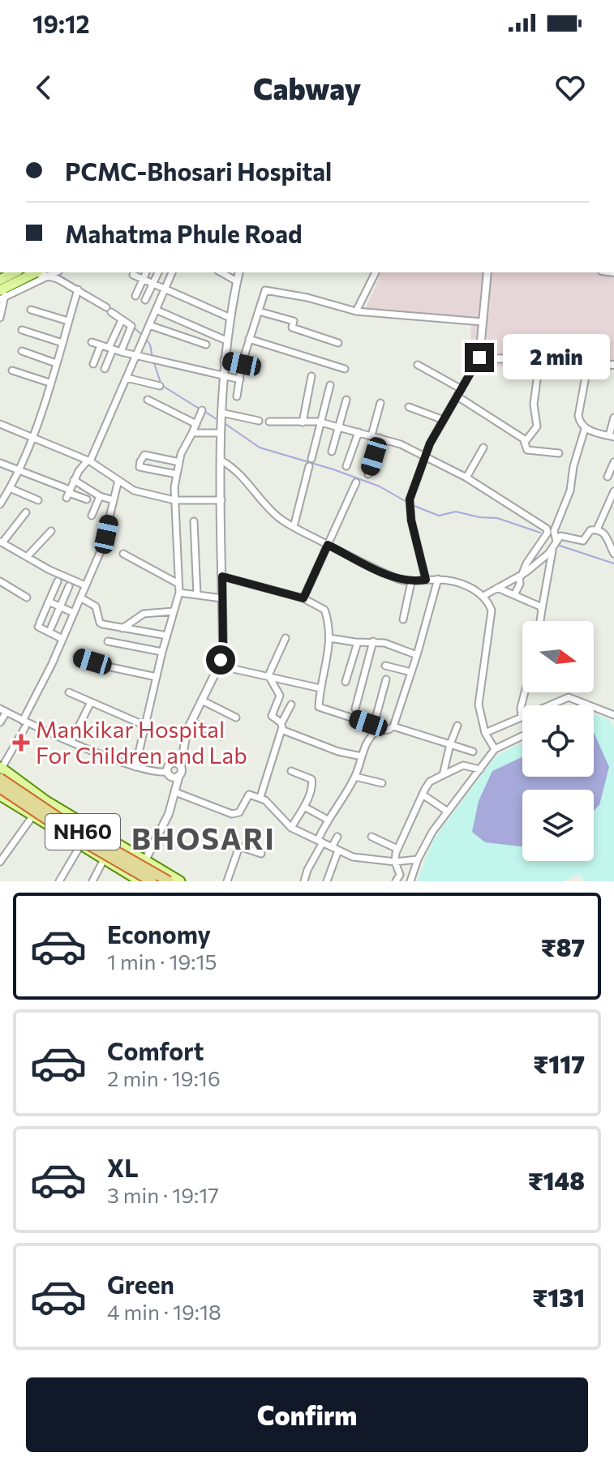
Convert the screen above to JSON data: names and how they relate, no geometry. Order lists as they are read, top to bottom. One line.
{"streets":{"highway":["NH60"]},"districts":["BHOSARI"],"places":{"health":["Mankikar Hospital For Children and Lab"]},"north":"right","page":{"status":"19:12","header":"Cabway","banner":["PCMC-Bhosari Hospital","Mahatma Phule Road"],"bubble":"2 min","list":[{"name":"Economy","note":"1 min · 19:15","value":"₹87"},{"name":"Comfort","note":"2 min · 19:16","value":"₹117"},{"name":"XL","note":"3 min · 19:17","value":"₹148"},{"name":"Green","note":"4 min · 19:18","value":"₹131"}],"buttons":"Confirm"}}
